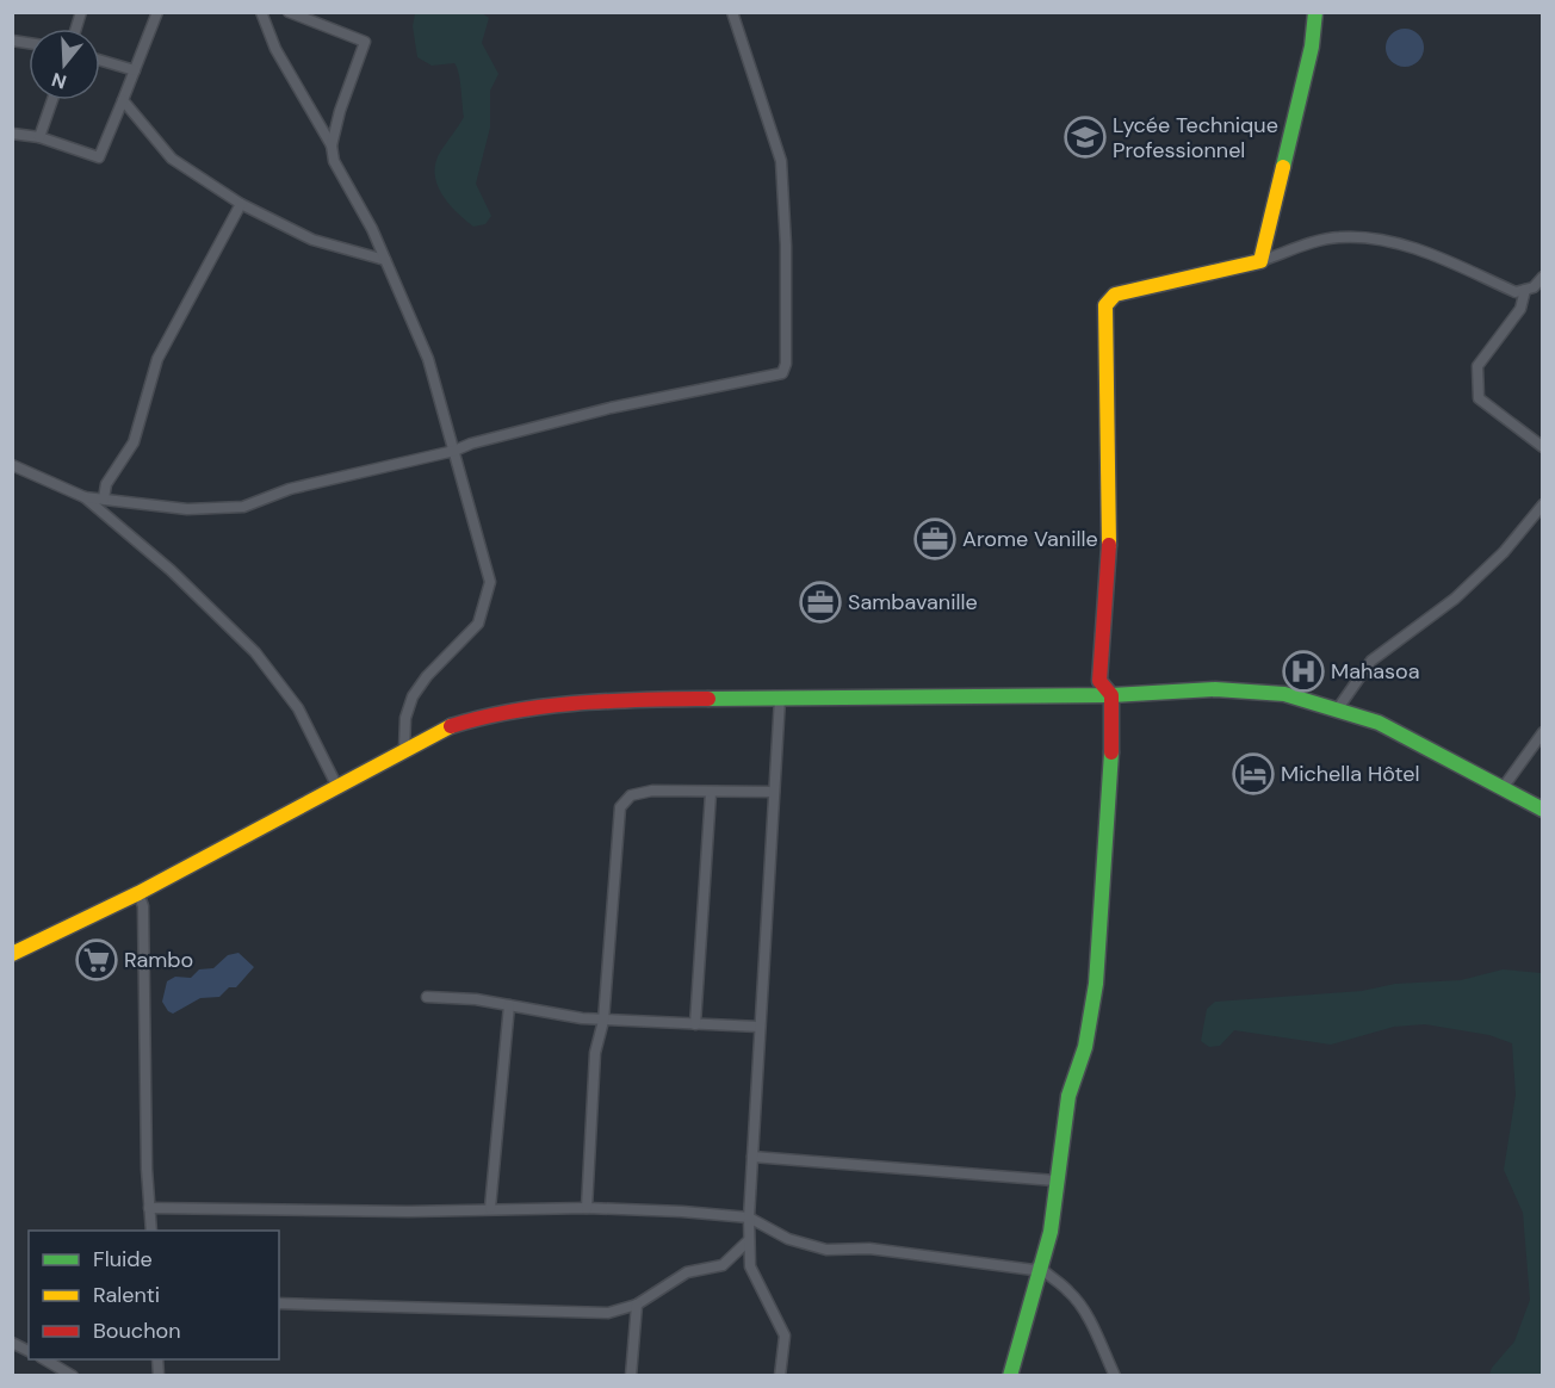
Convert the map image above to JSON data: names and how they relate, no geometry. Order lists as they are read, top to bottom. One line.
{"places":{"school or university":["Lycée Technique Professionnel"],"office":["Arome Vanille","Sambavanille"],"hospital":["Mahasoa"],"hotel":["Michella Hôtel"],"supermarket":["Rambo"]},"legend":["Fluide","Ralenti","Bouchon"],"north":"bottom"}
